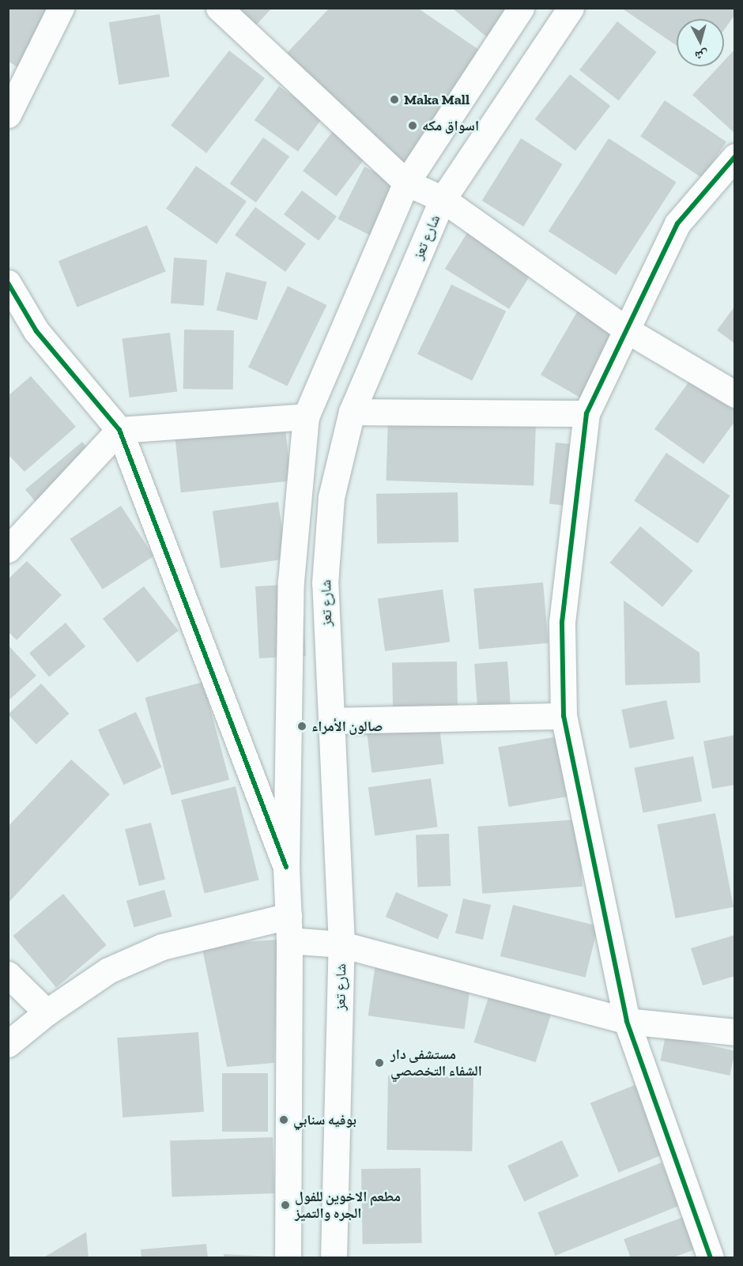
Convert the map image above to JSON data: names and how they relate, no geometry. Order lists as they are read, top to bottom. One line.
{"streets":{"street":["شارع تعز"]},"places":["Maka Mall","اسواق مكه","صالون الأمراء","مستشفى دار الشفاء التخصصي","بوفيه سنابي","مطعم الاخوين للفول الجره والتميز"],"north":"bottom"}
